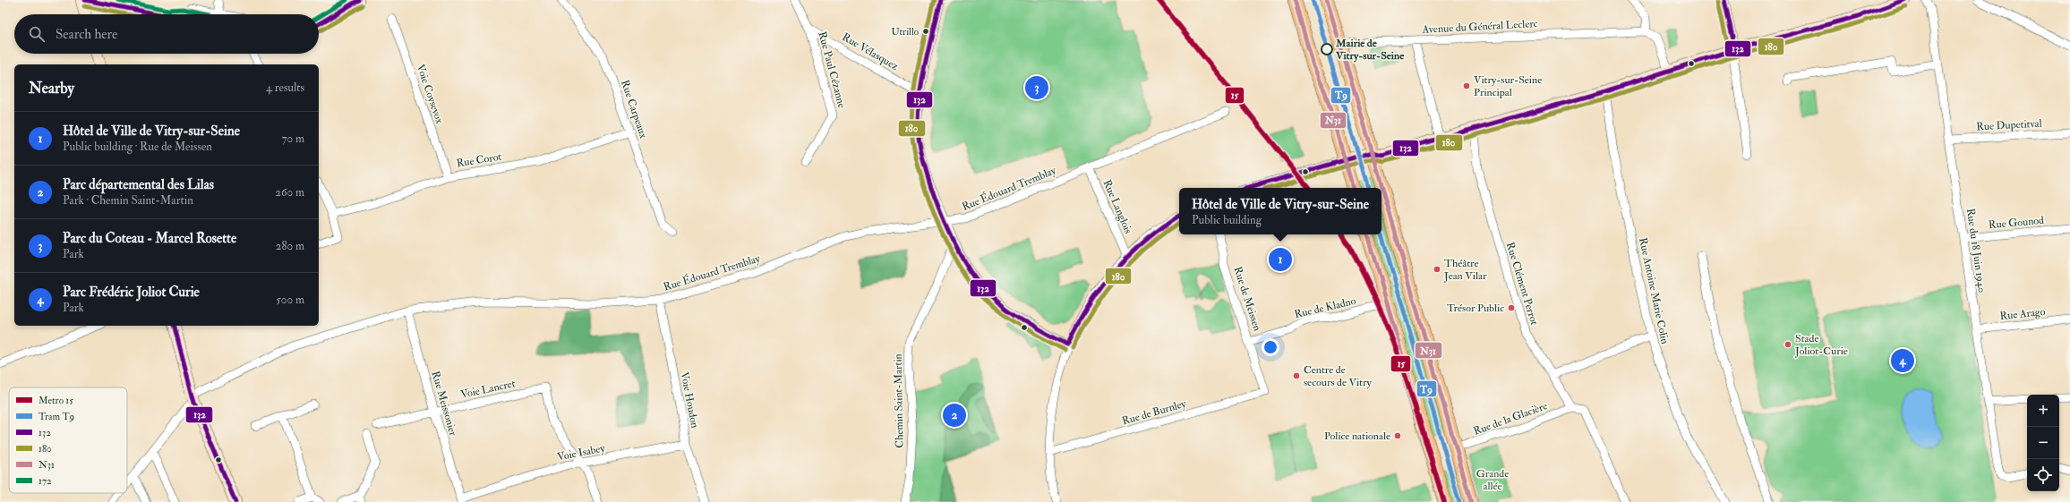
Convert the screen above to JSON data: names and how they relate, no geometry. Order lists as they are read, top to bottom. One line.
{"streets":{"street":["Avenue du Général Leclerc","Rue Vélasquez","Rue Paul Cézanne","Voie Coysevox","Rue Carpeaux","Rue Dupetitval","Rue Corot","Rue Édouard Tremblay","Rue Langlois","Rue Gounod","Rue du 18 Juin 1940","Rue Clément Perrot","Rue Antoine Marie Colin","Rue de Meissen","Rue de Kladno","Rue Arago","Voie Lancret","Voie Houdon","Chemin Saint-Martin","Rue Meissonier","Rue de Burnley","Rue de la Glacière","Voie Isabey"]},"crossings":[["Rue Vélasquez","Rue Paul Cézanne"],["Voie Coysevox","Rue Corot"],["Rue Carpeaux","Rue Corot"],["Rue Dupetitval","Rue du 18 Juin 1940"],["Rue Édouard Tremblay","Rue Langlois"],["Rue Édouard Tremblay","Voie Houdon"],["Rue Édouard Tremblay","Rue Meissonier"],["Rue Gounod","Rue du 18 Juin 1940"],["Rue du 18 Juin 1940","Rue Arago"],["Rue Clément Perrot","Rue de la Glacière"],["Rue de Meissen","Rue de Kladno"],["Rue de Meissen","Rue de Burnley"],["Voie Lancret","Rue Meissonier"],["Voie Lancret","Voie Isabey"],["Voie Houdon","Voie Isabey"],["Rue Meissonier","Voie Isabey"]],"parks":["Grande allée"],"places":["Utrillo","Mairie de Vitry-sur-Seine","Vitry-sur-Seine Principal","Théâtre Jean Vilar","Trésor Public","Stade Joliot-Curie","Centre de secours de Vitry","Police nationale"],"lines":["metro line 15","tram line T9","transit line 132","transit line 180","transit line N31","transit line 172"],"legend":["Metro 15","Tram T9","132","180","N31","172"],"page":{"search":"Search here","heading":["Nearby","4 results"],"pins":["3","1","4","2"],"list":[{"mark":"1","name":"Hôtel de Ville de Vitry-sur-Seine","note":"Public building · Rue de Meissen","value":"70 m"},{"mark":"2","name":"Parc départemental des Lilas","note":"Park · Chemin Saint-Martin","value":"260 m"},{"mark":"3","name":"Parc du Coteau - Marcel Rosette","note":"Park","value":"280 m"},{"mark":"4","name":"Parc Frédéric Joliot Curie","note":"Park","value":"500 m"}],"popup":["Hôtel de Ville de Vitry-sur-Seine","Public building"],"map_buttons":["+","−"]}}
